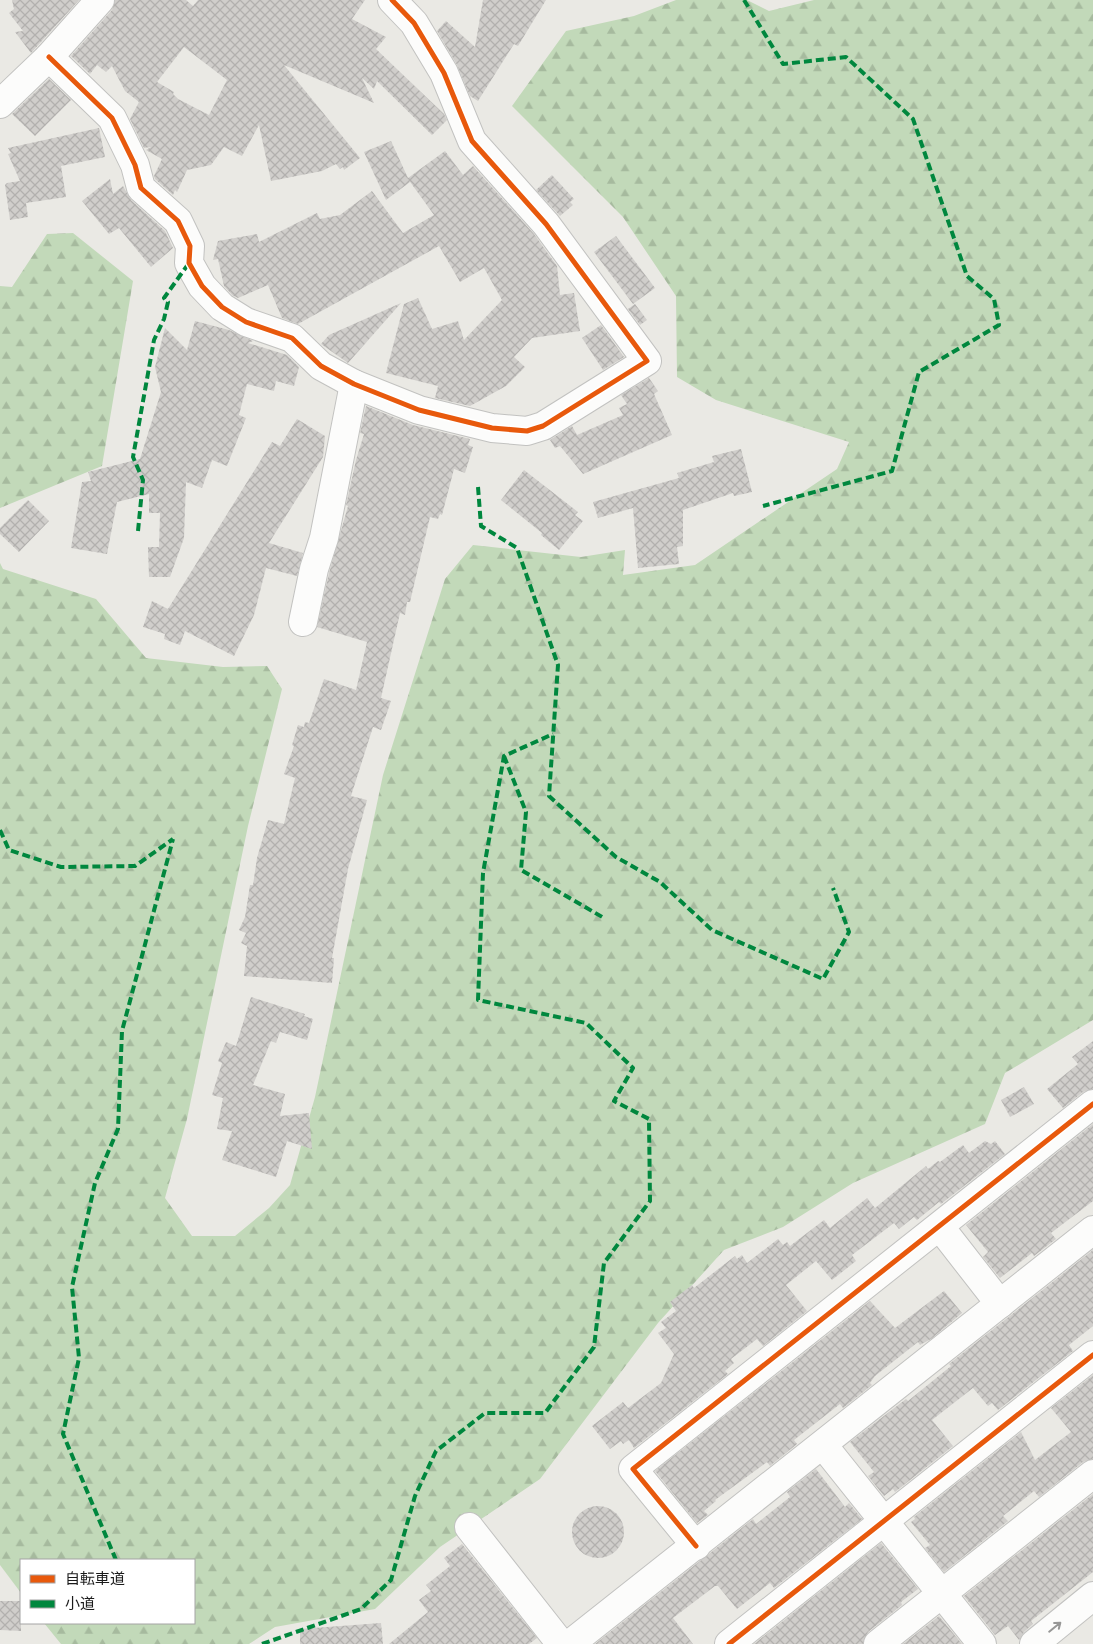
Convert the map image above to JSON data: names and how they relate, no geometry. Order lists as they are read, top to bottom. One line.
{"legend":["自転車道","小道"]}
